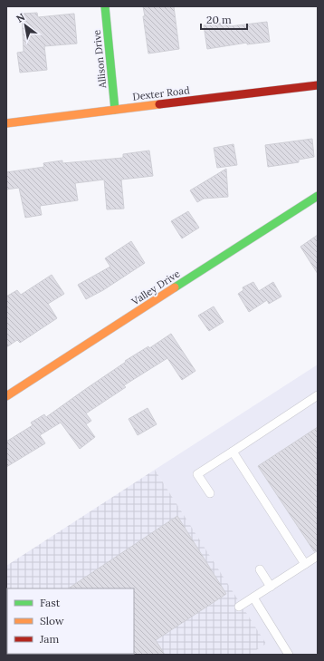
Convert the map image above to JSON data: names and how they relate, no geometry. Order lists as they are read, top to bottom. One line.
{"streets":{"street":["Allison Drive","Dexter Road","Valley Drive"]},"crossings":[["Allison Drive","Dexter Road"]],"legend":["Fast","Slow","Jam"],"scale_bar":"20 m","north":"top left"}
